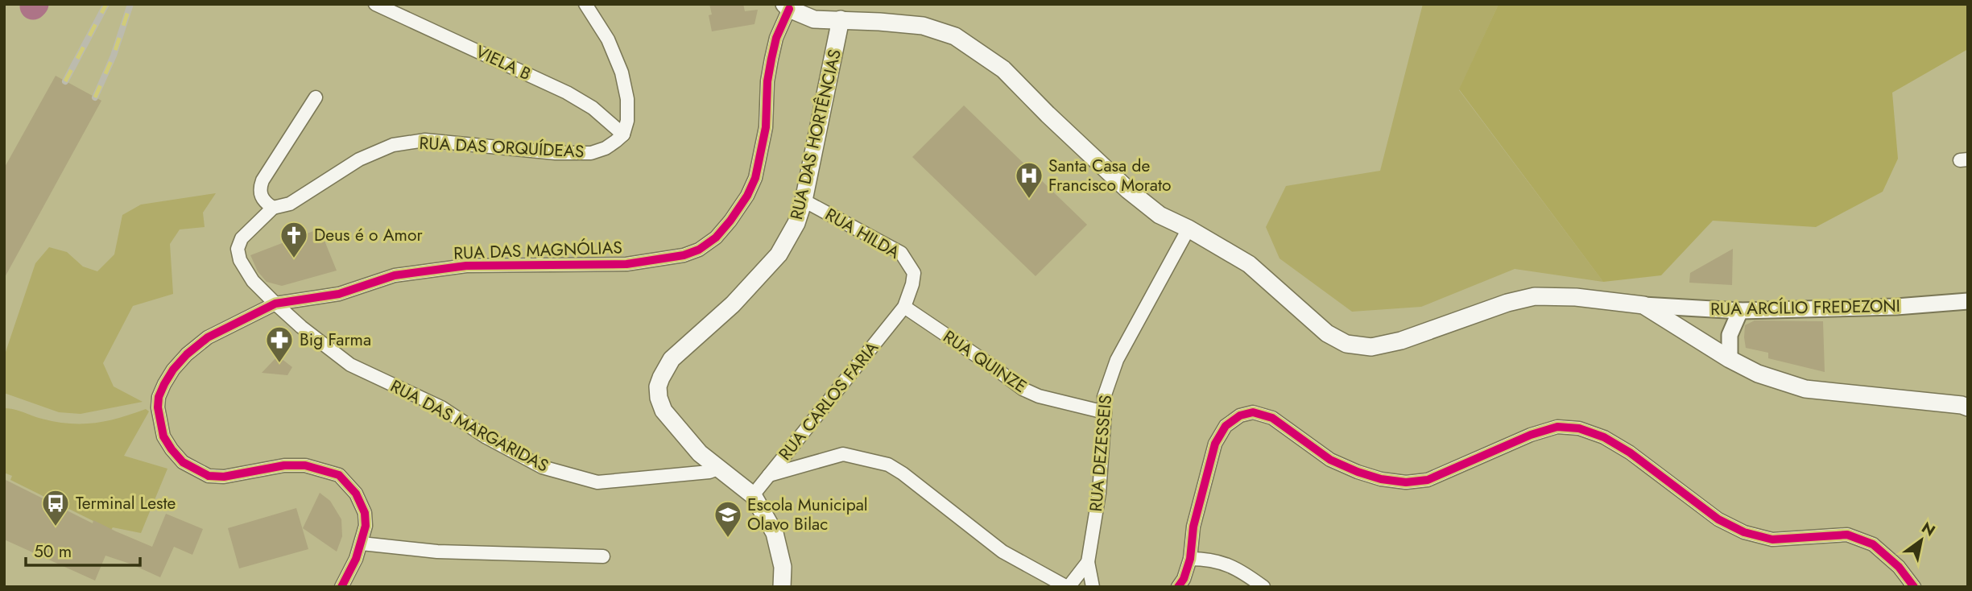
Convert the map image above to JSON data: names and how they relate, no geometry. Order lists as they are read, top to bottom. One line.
{"streets":{"main road":["RUA DAS HORTÊNCIAS"],"street":["VIELA B","RUA DAS ORQUÍDEAS","RUA HILDA","RUA DAS MAGNÓLIAS","RUA ARCÍLIO FREDEZONI","RUA QUINZE","RUA CARLOS FARIA","RUA DAS MARGARIDAS","RUA DEZESSEIS"]},"crossings":[["VIELA B","RUA DAS ORQUÍDEAS"],["RUA DAS HORTÊNCIAS","RUA HILDA"],["RUA DAS HORTÊNCIAS","RUA CARLOS FARIA"],["RUA DAS HORTÊNCIAS","RUA DAS MARGARIDAS"],["RUA DAS ORQUÍDEAS","RUA DAS MAGNÓLIAS"],["RUA DAS ORQUÍDEAS","RUA DAS MARGARIDAS"],["RUA HILDA","RUA QUINZE"],["RUA HILDA","RUA CARLOS FARIA"],["RUA DAS MAGNÓLIAS","RUA DAS MARGARIDAS"],["RUA QUINZE","RUA CARLOS FARIA"],["RUA QUINZE","RUA DEZESSEIS"]],"places":{"hospital":["Santa Casa de Francisco Morato"],"church":["Deus é o Amor"],"pharmacy":["Big Farma"],"bus stop":["Terminal Leste"],"school or university":["Escola Municipal Olavo Bilac"]},"scale_bar":"50 m","north":"top right"}
